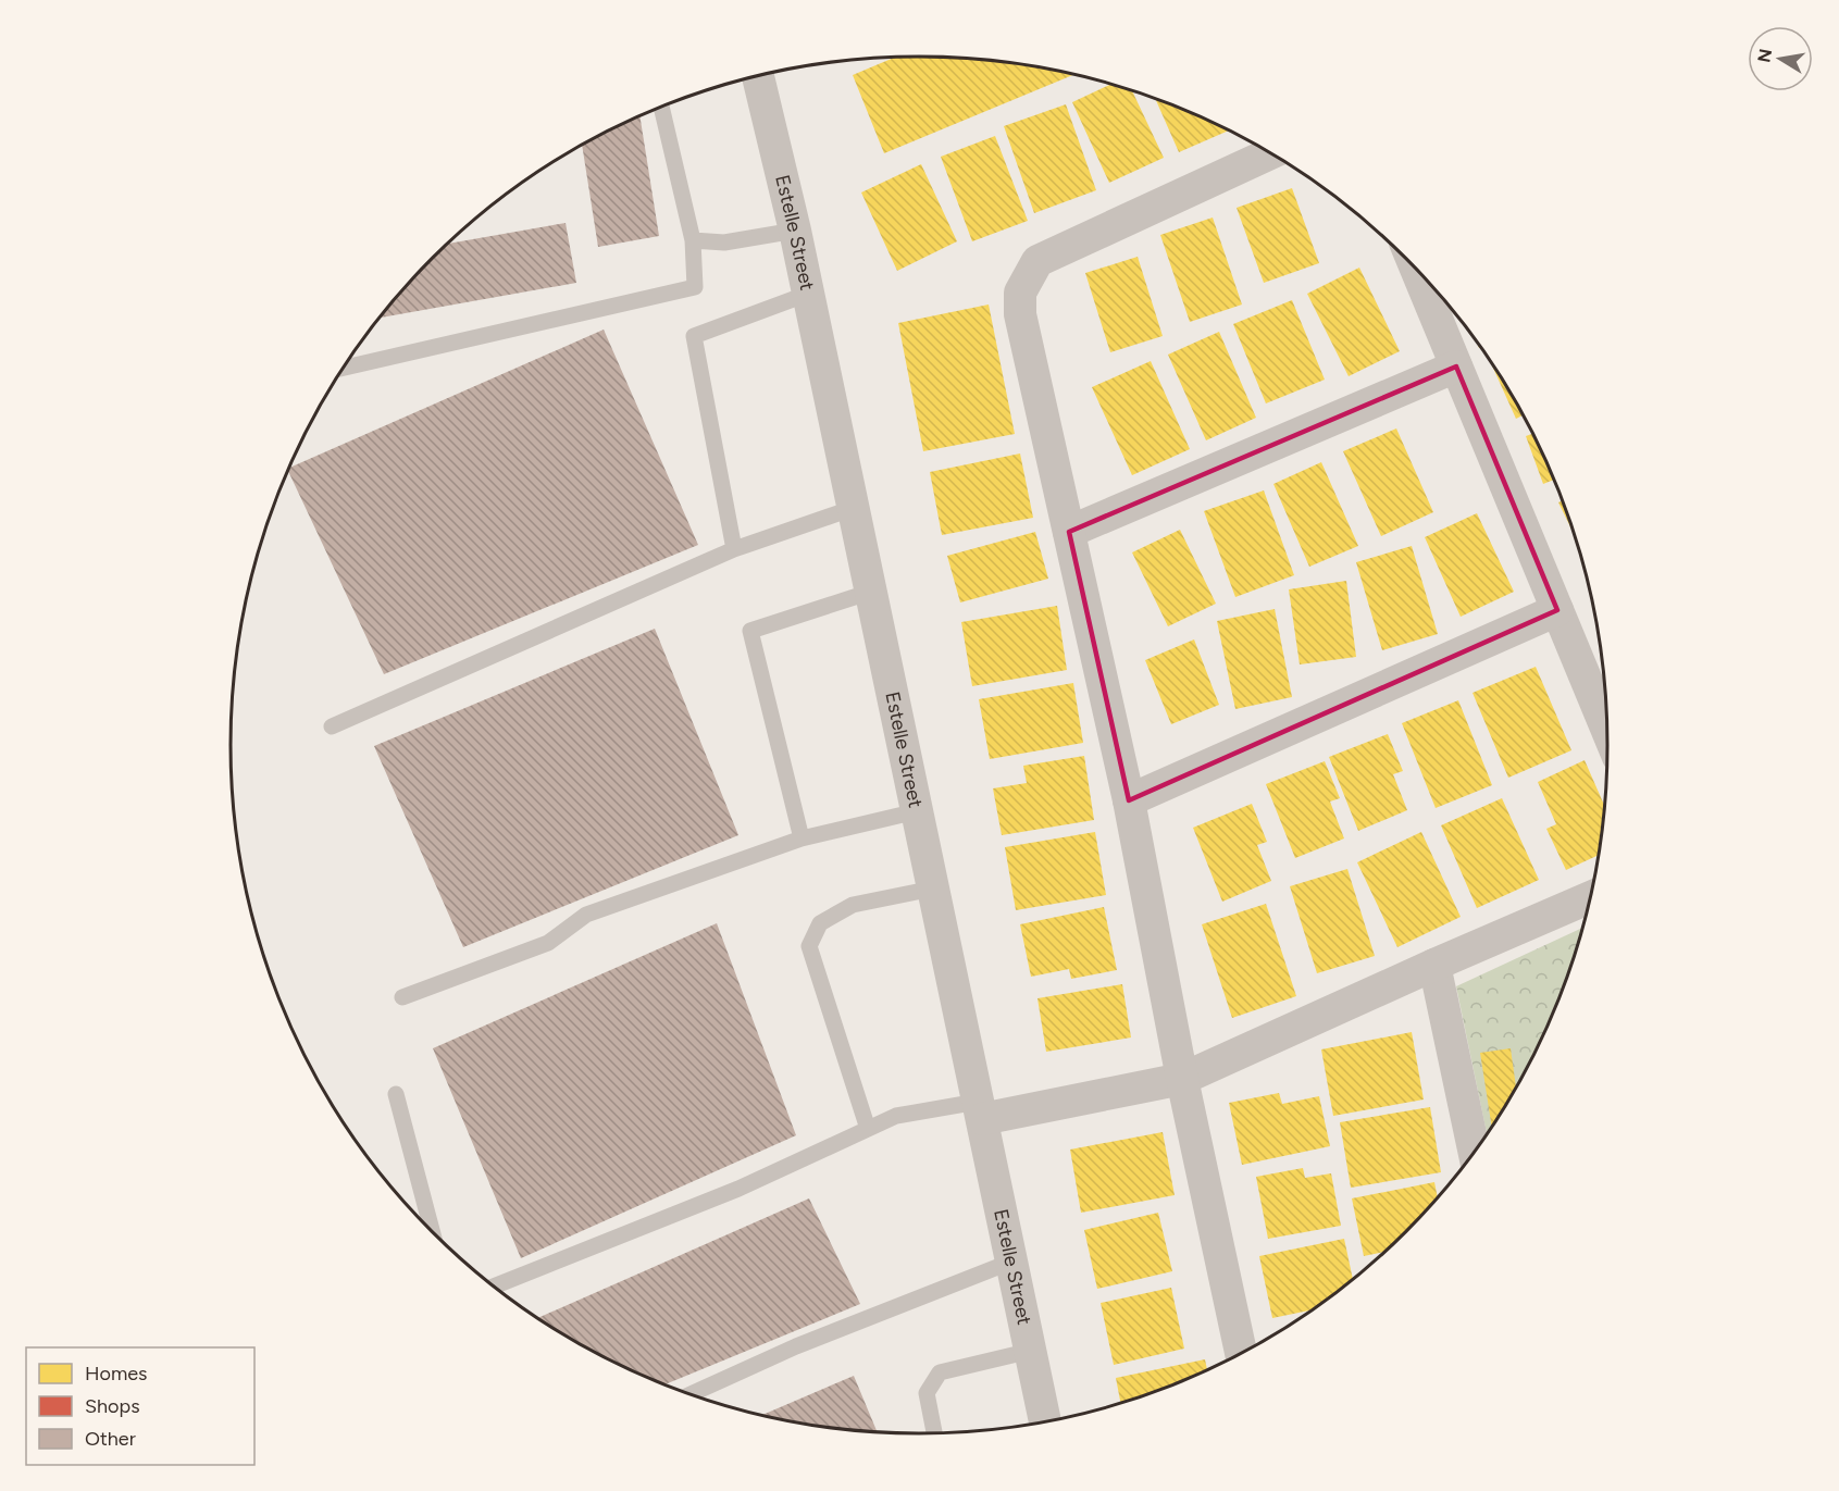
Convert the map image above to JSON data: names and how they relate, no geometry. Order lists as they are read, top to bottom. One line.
{"streets":{"street":["Estelle Street"]},"legend":["Homes","Shops","Other"],"north":"left"}
